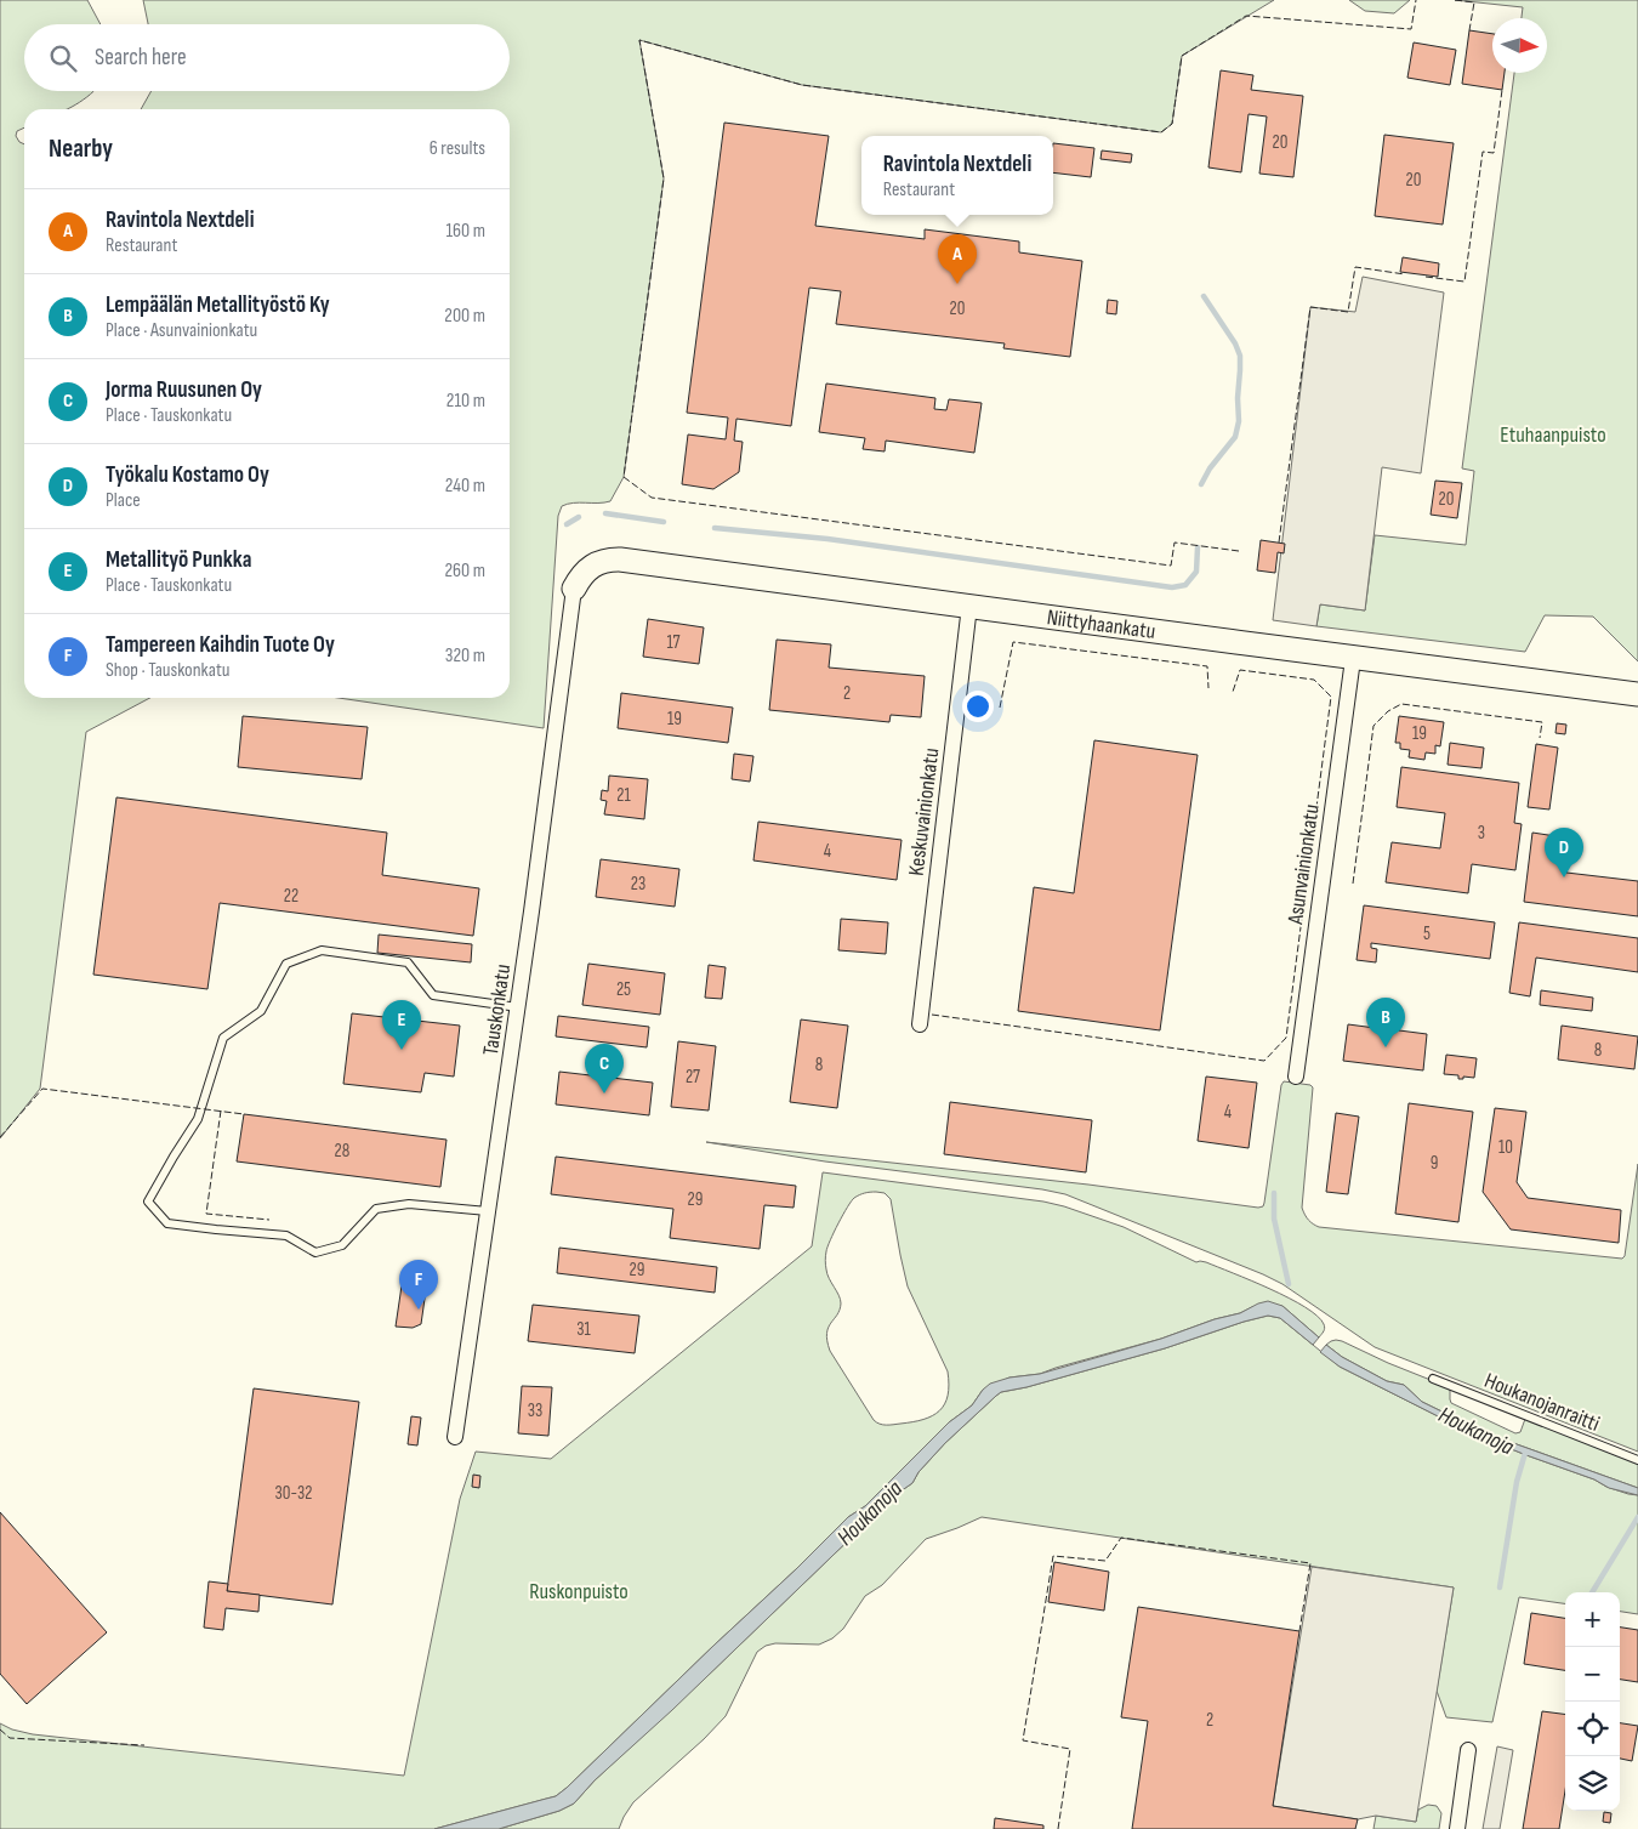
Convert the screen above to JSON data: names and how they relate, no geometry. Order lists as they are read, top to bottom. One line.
{"streets":{"street":["Niittyhaankatu","Keskuvainionkatu","Asunvainionkatu","Tauskonkatu"],"lane":["Houkanojanraitti"]},"crossings":[["Niittyhaankatu","Keskuvainionkatu"],["Niittyhaankatu","Asunvainionkatu"],["Niittyhaankatu","Tauskonkatu"]],"water":["Houkanoja"],"parks":["Etuhaanpuisto","Ruskonpuisto"],"house_numbers":["20","20","20","20","17","2","19","19","21","3","4","23","22","5","25","8","8","27","4","10","28","9","29","29","31","33","30-32","2"],"north":"right","page":{"search":"Search here","heading":["Nearby","6 results"],"popup":["Ravintola Nextdeli","Restaurant"],"list":[{"mark":"A","name":"Ravintola Nextdeli","note":"Restaurant","value":"160 m"},{"mark":"B","name":"Lempäälän Metallityöstö Ky","note":"Place · Asunvainionkatu","value":"200 m"},{"mark":"C","name":"Jorma Ruusunen Oy","note":"Place · Tauskonkatu","value":"210 m"},{"mark":"D","name":"Työkalu Kostamo Oy","note":"Place","value":"240 m"},{"mark":"E","name":"Metallityö Punkka","note":"Place · Tauskonkatu","value":"260 m"},{"mark":"F","name":"Tampereen Kaihdin Tuote Oy","note":"Shop · Tauskonkatu","value":"320 m"}],"pins":["A","D","B","E","C","F"],"map_buttons":["+","−"]}}
